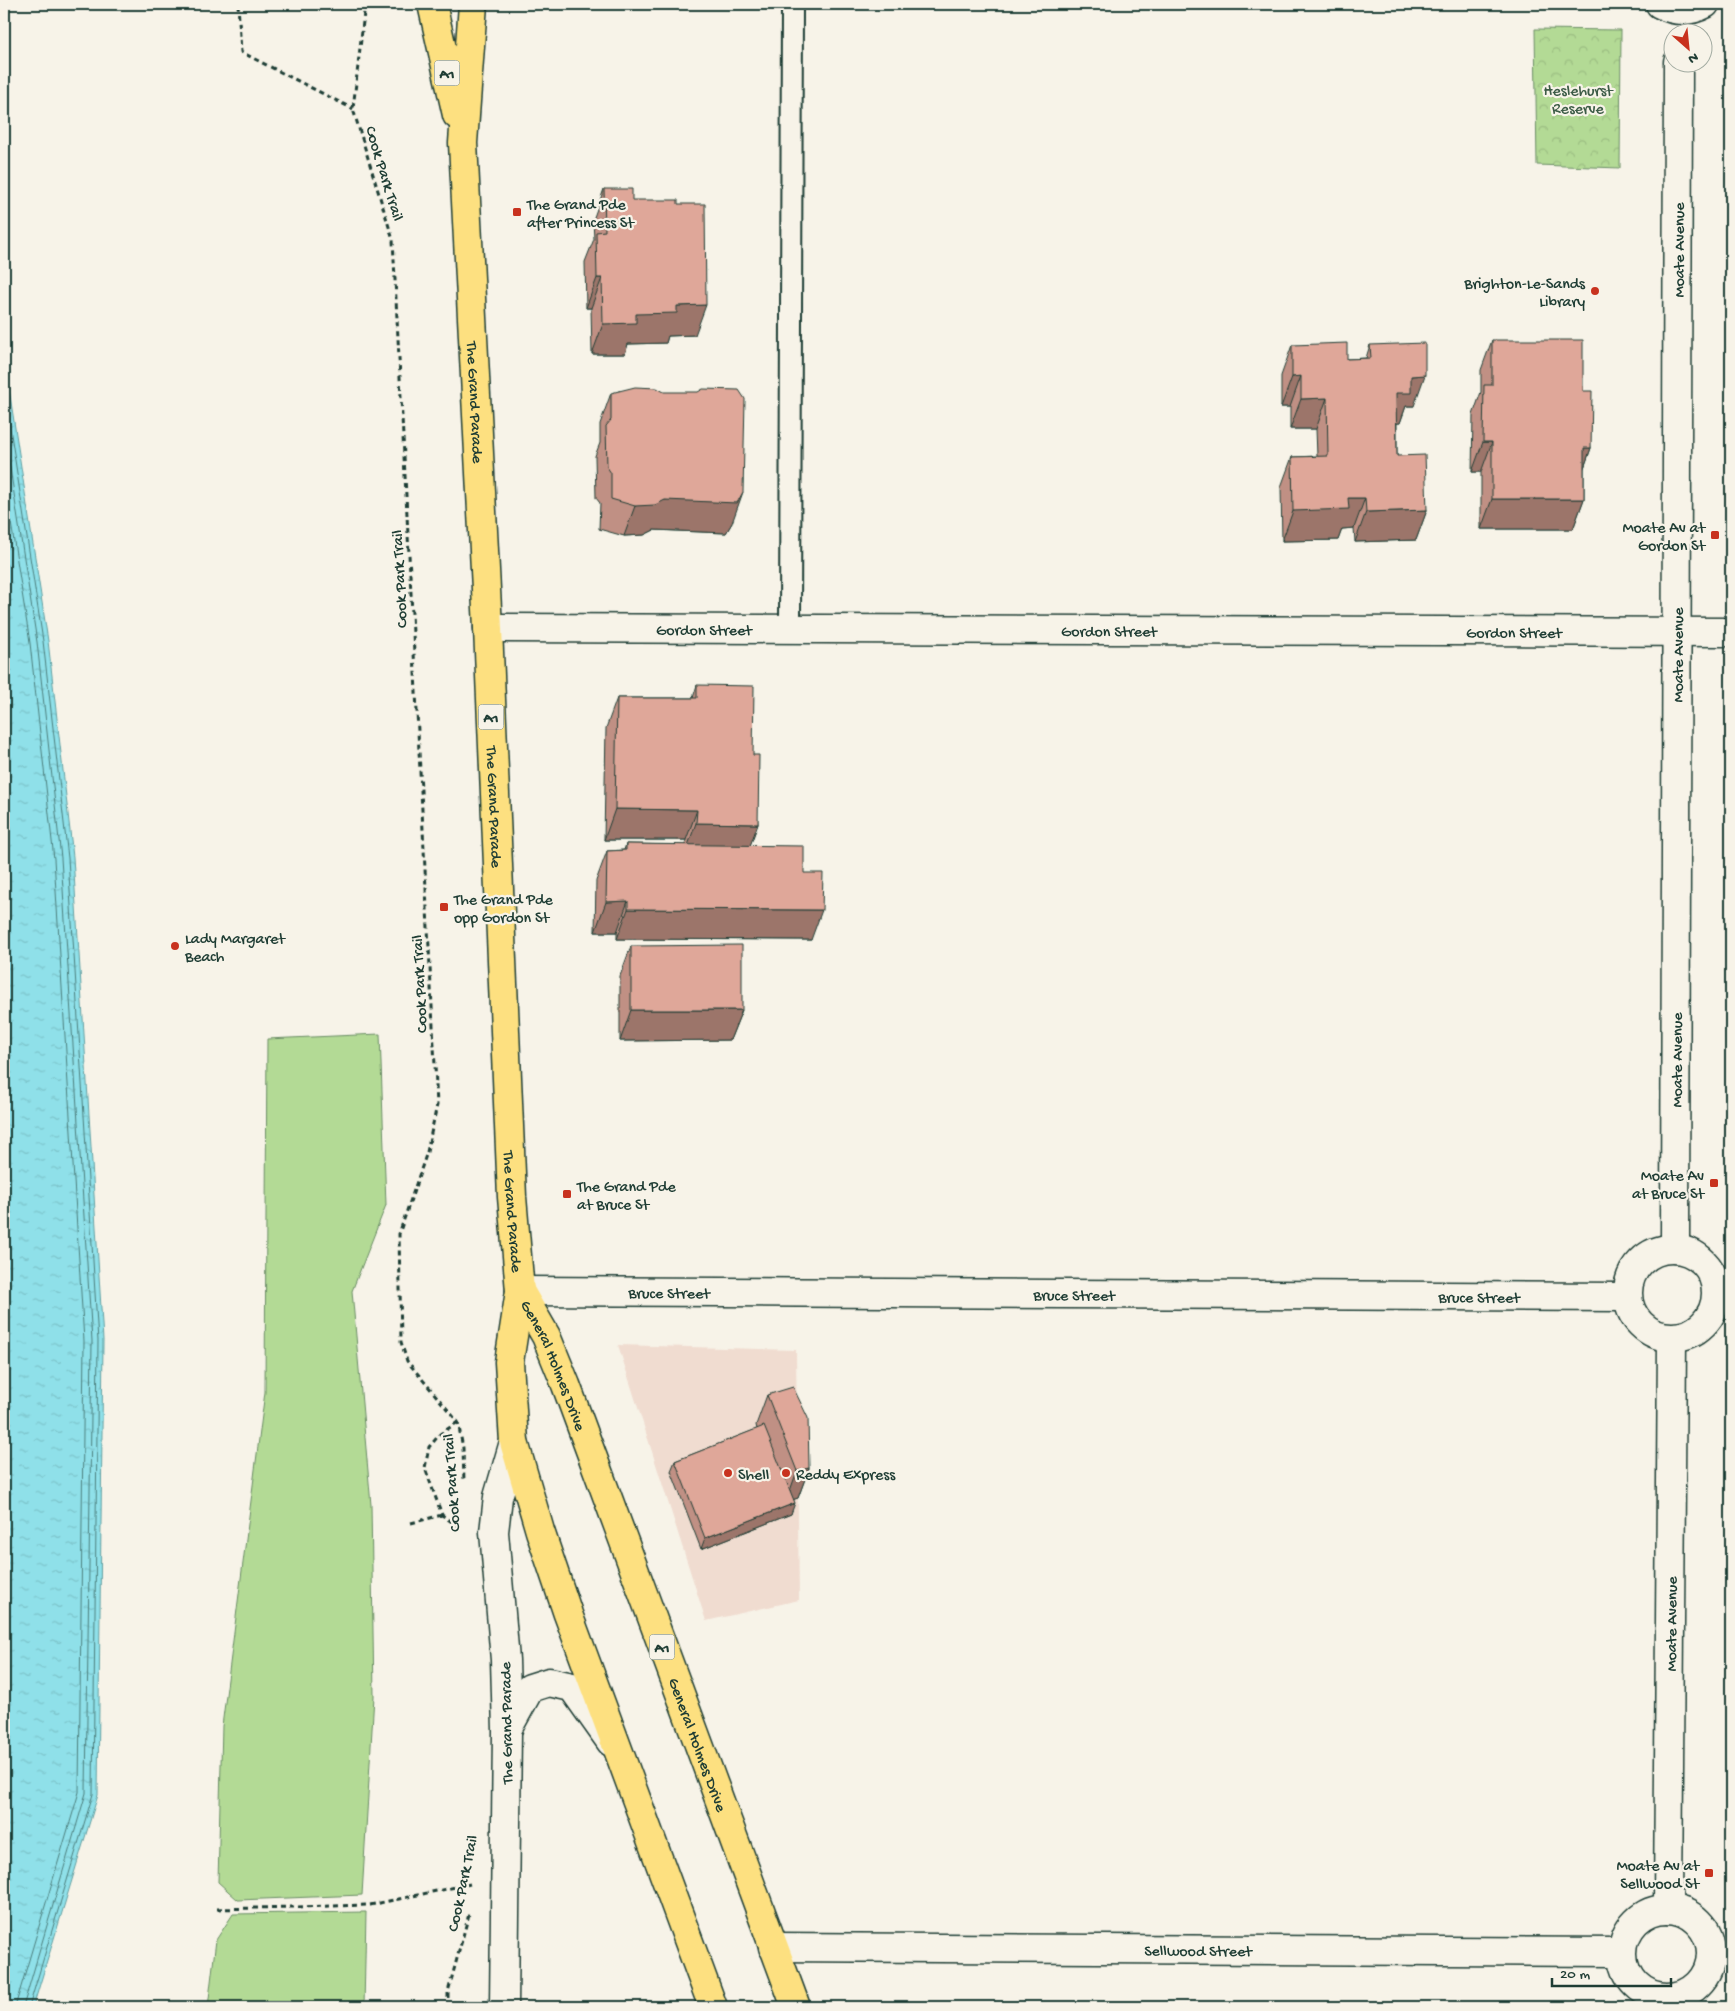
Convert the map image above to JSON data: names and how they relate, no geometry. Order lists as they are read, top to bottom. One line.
{"streets":{"highway":["A1","The Grand Parade","General Holmes Drive"],"street":["Moate Avenue","Gordon Street","Bruce Street","Sellwood Street"],"path":["Cook Park Trail"]},"crossings":[["Moate Avenue","Gordon Street"],["Moate Avenue","Bruce Street"],["Moate Avenue","Sellwood Street"],["The Grand Parade","Gordon Street"],["The Grand Parade","Bruce Street"],["The Grand Parade","General Holmes Drive"],["Bruce Street","General Holmes Drive"],["General Holmes Drive","Sellwood Street"]],"parks":["Heslehurst Reserve"],"places":{"transit":["The Grand Pde after Princess St","Moate Av at Gordon St","The Grand Pde opp Gordon St","Moate Av at Bruce St","The Grand Pde at Bruce St","Moate Av at Sellwood St"],"other":["Brighton-Le-Sands Library","Lady Margaret Beach","Shell","Reddy Express"]},"scale_bar":"20 m","north":"bottom right"}
